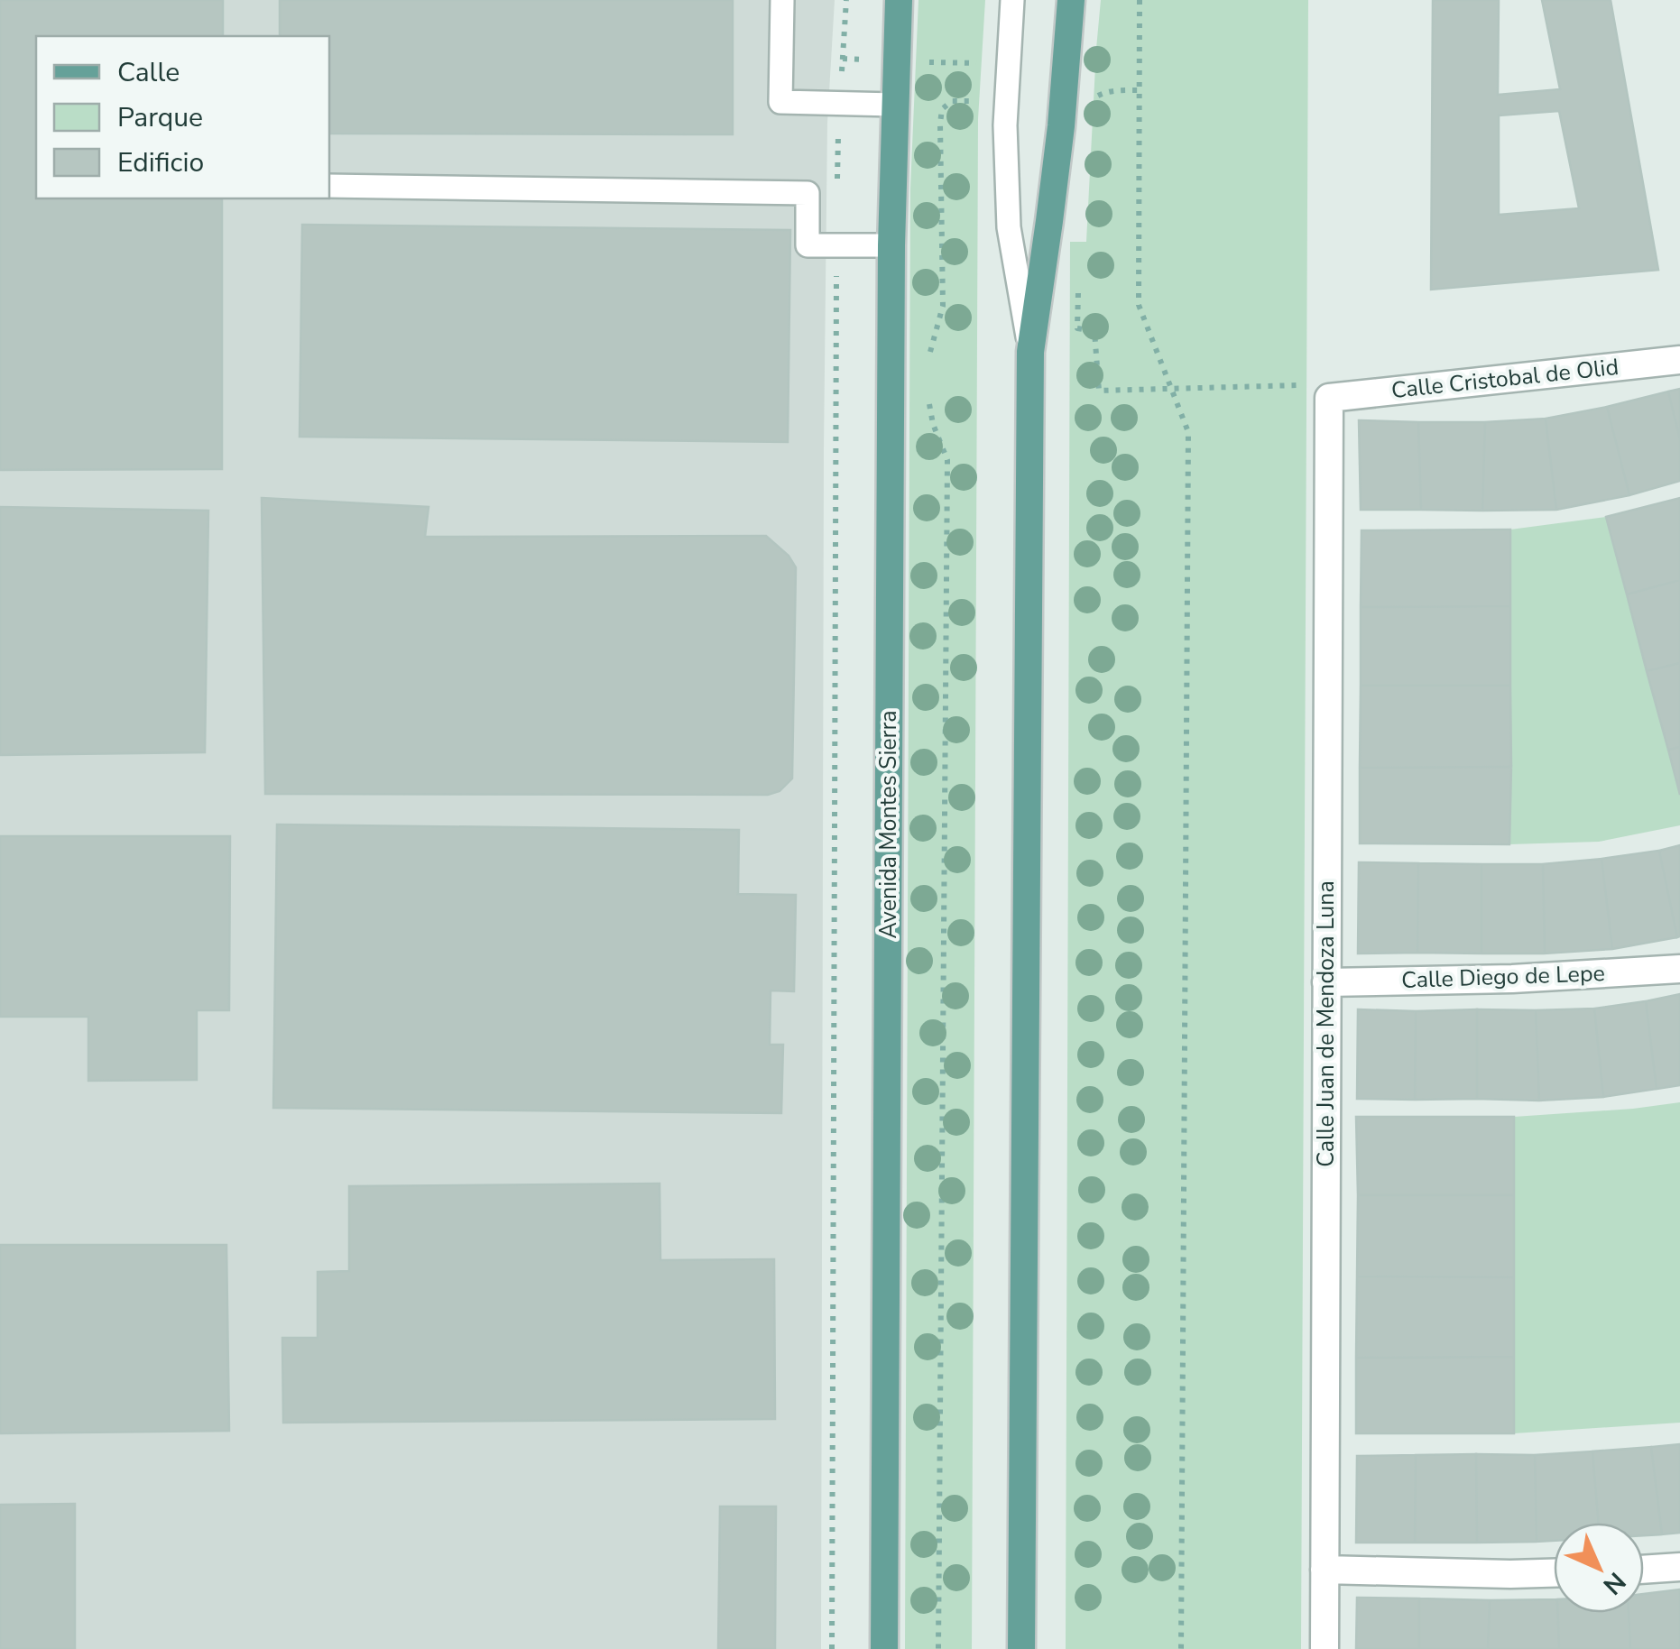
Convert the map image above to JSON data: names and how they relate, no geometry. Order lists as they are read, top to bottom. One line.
{"streets":{"main road":["Avenida Montes Sierra"],"street":["Calle Cristobal de Olid","Calle Diego de Lepe","Calle Juan de Mendoza Luna"]},"crossings":[["Calle Cristobal de Olid","Calle Juan de Mendoza Luna"],["Calle Diego de Lepe","Calle Juan de Mendoza Luna"]],"legend":["Calle","Parque","Edificio"],"north":"bottom right"}
